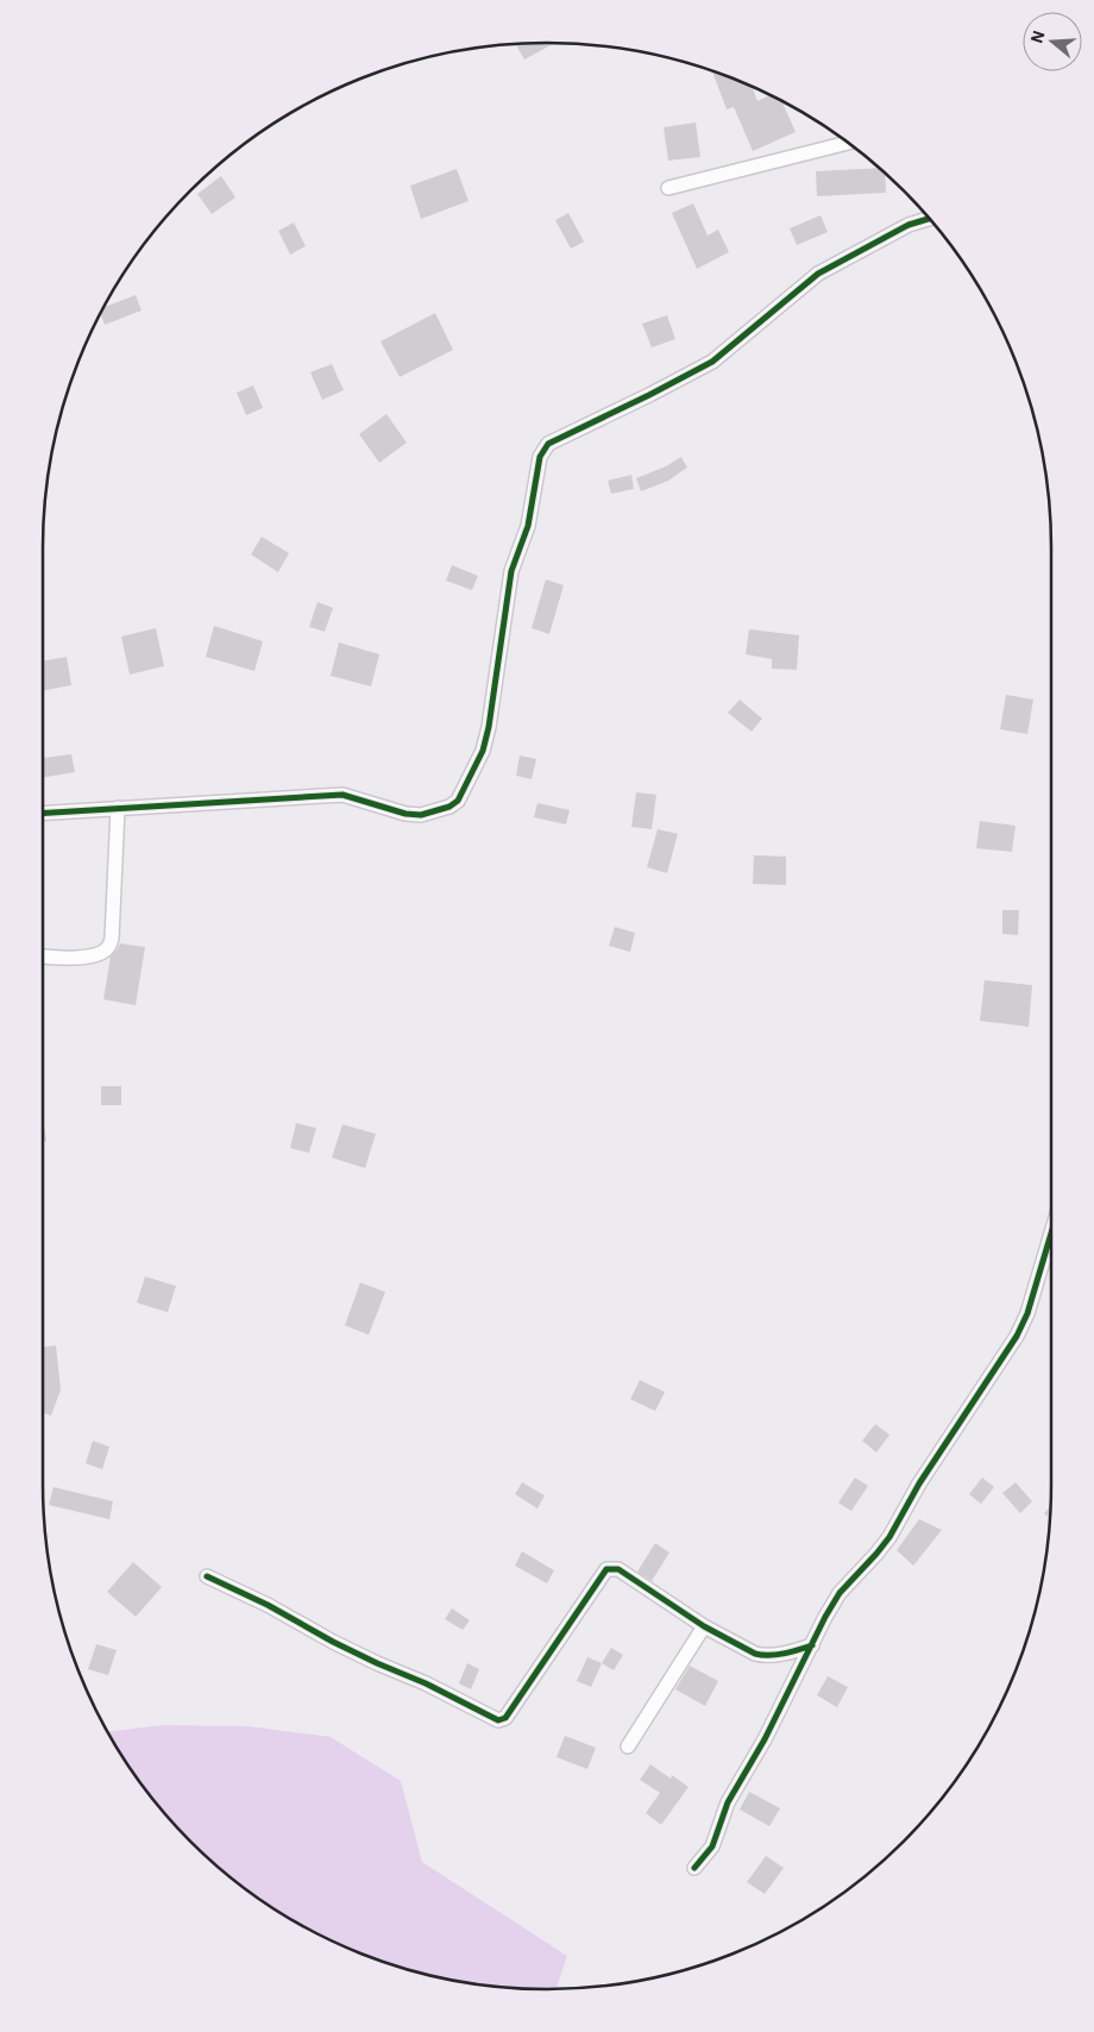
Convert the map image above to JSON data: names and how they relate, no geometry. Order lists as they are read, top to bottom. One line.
{"north":"left"}
